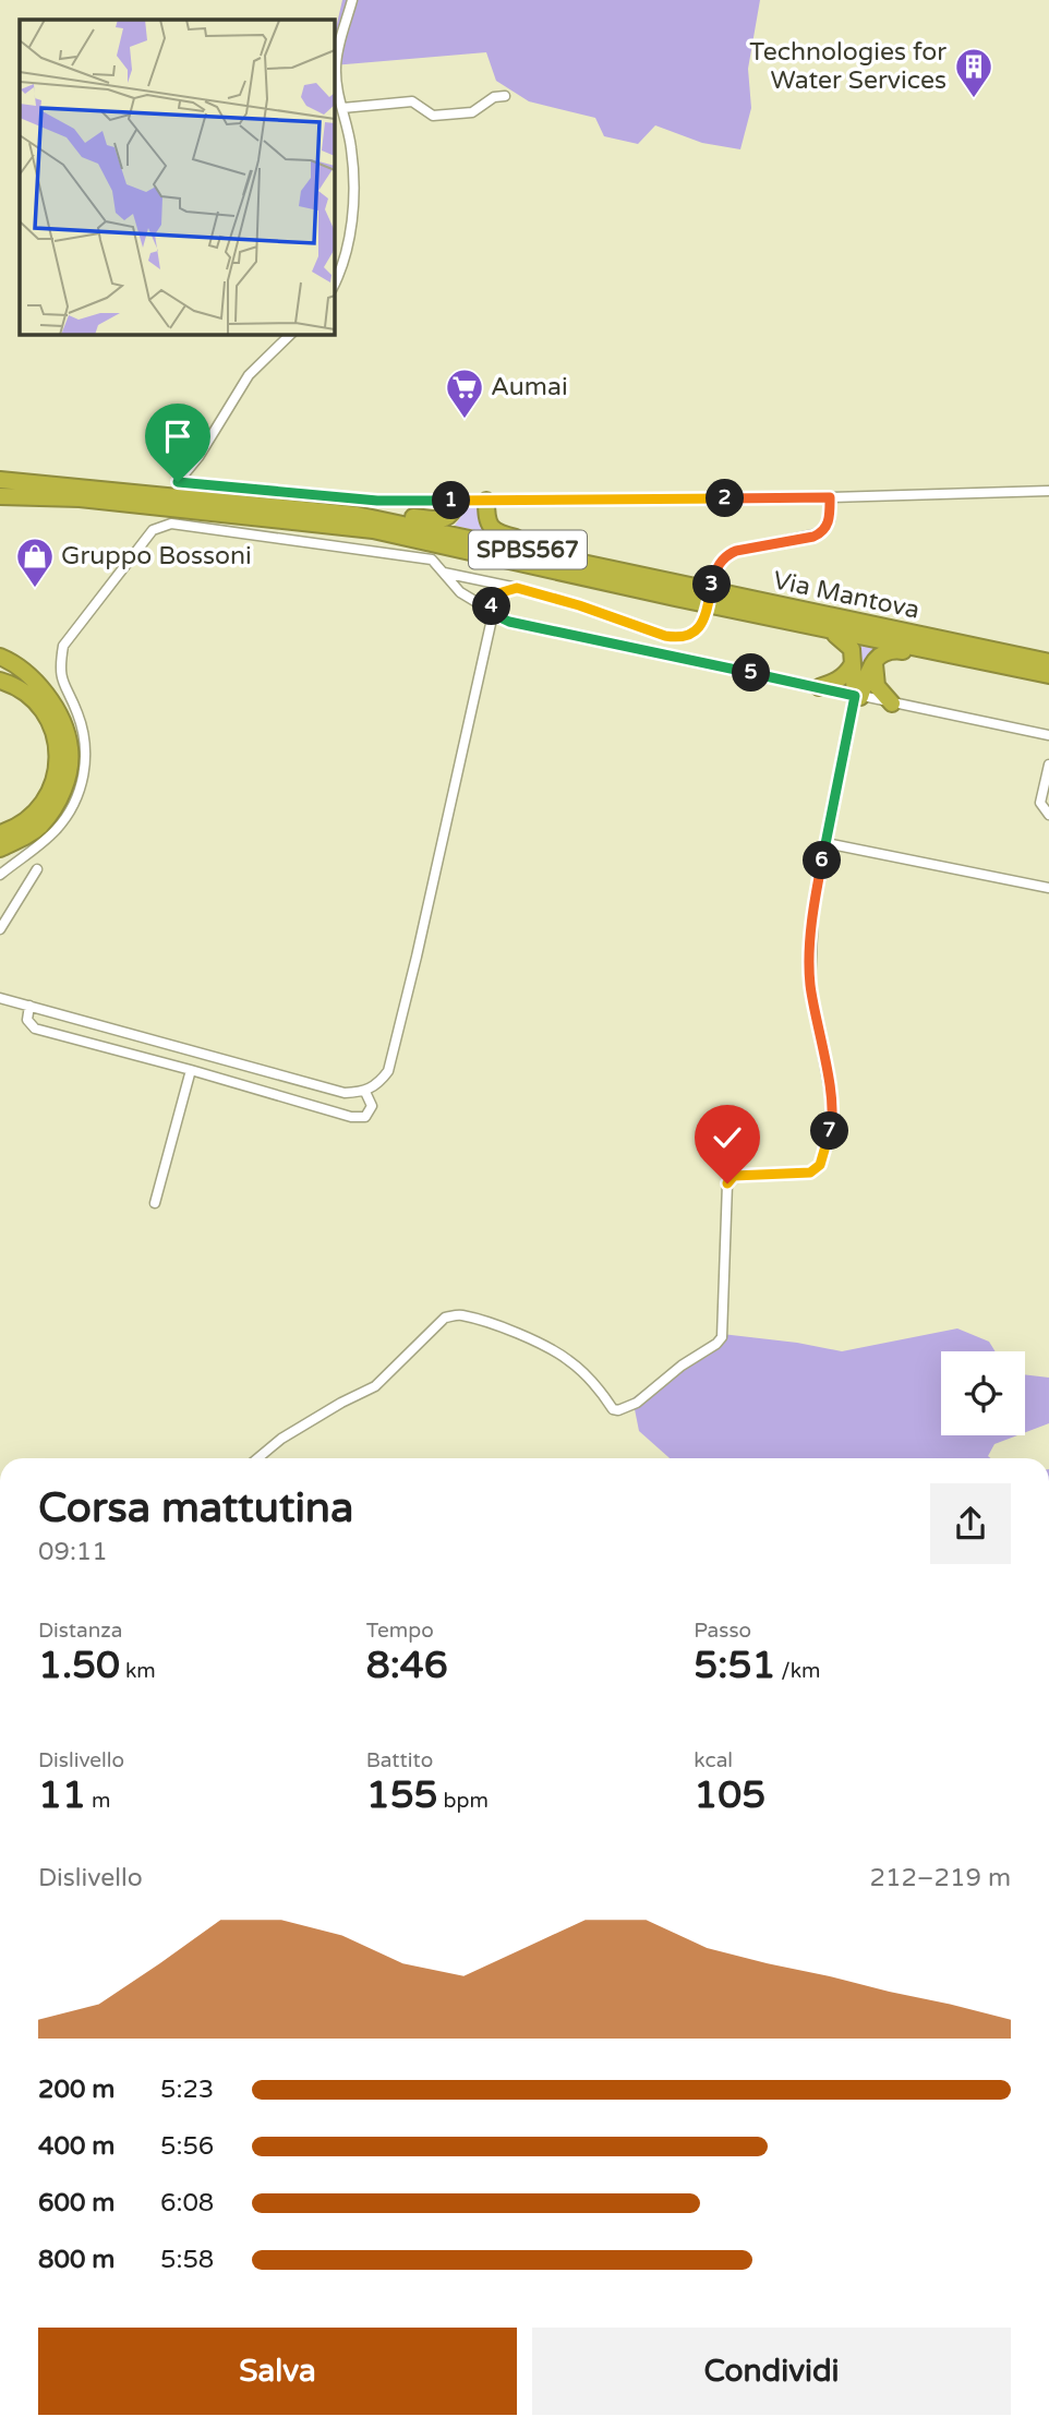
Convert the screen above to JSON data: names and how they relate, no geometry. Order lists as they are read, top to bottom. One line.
{"streets":{"highway":["SPBS567","Via Mantova"]},"places":{"building":["Technologies for Water Services"],"supermarket":["Aumai"],"shop":["Gruppo Bossoni"]},"page":{"pins":["2","1","3","4","5","6","7"],"heading":["Corsa mattutina","09:11"],"stats":[["Distanza","1.50 km"],["Tempo","8:46"],["Passo","5:51 /km"],["Dislivello","11 m"],["Battito","155 bpm"],["kcal","105"]],"chart":["Dislivello","212–219 m"],"list":[{"name":"200 m","note":"5:23"},{"name":"400 m","note":"5:56"},{"name":"600 m","note":"6:08"},{"name":"800 m","note":"5:58"}],"buttons":["Salva","Condividi"]}}
